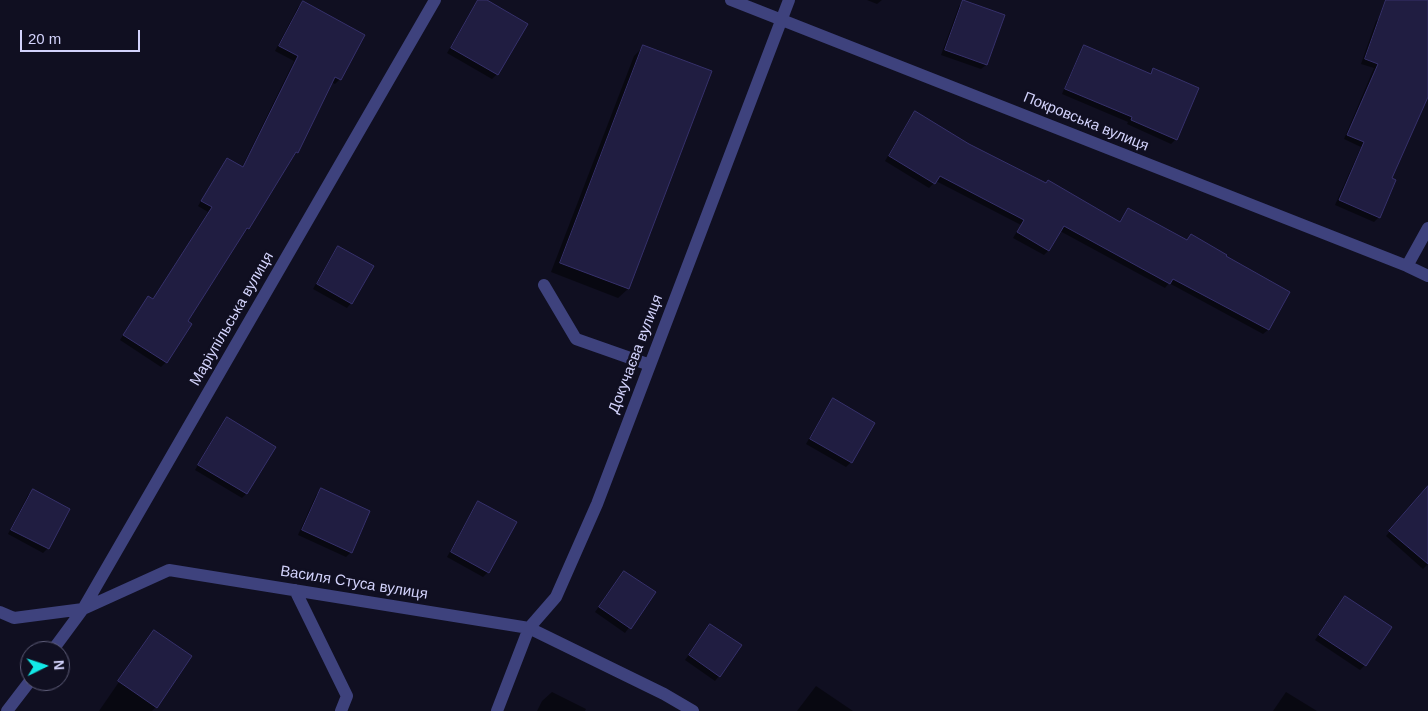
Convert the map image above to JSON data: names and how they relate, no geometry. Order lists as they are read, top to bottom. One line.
{"streets":{"street":["Покровська вулиця","Маріупільська вулиця","Докучаєва вулиця","Василя Стуса вулиця"]},"crossings":[["Покровська вулиця","Докучаєва вулиця"],["Маріупільська вулиця","Василя Стуса вулиця"],["Докучаєва вулиця","Василя Стуса вулиця"]],"scale_bar":"20 m","north":"right"}
